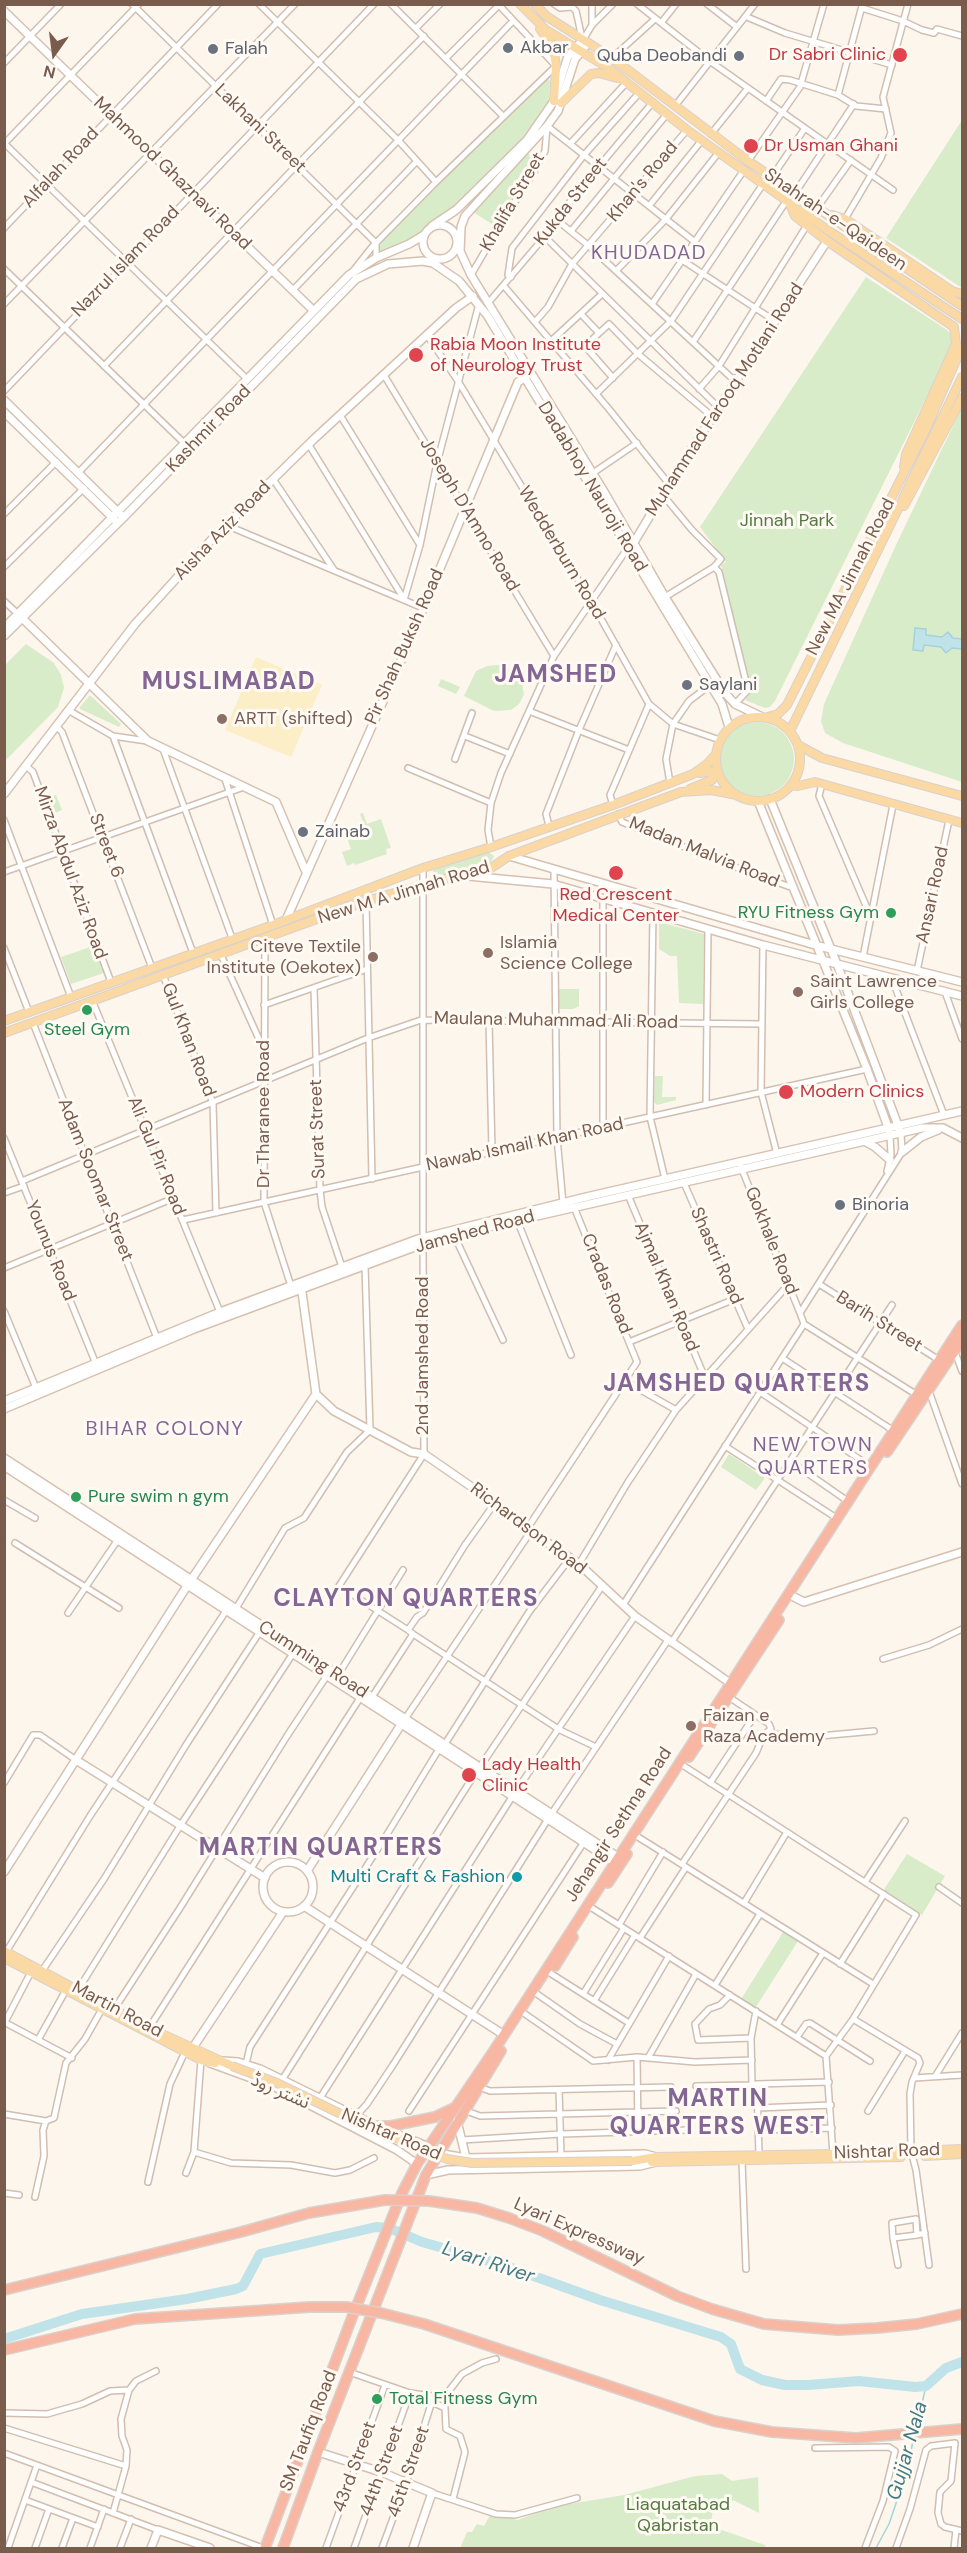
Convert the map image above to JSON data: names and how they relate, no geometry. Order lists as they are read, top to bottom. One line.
{"streets":{"highway":["Jehangir Sethna Road","Lyari Expressway","SM Taufiq Road"],"main road":["Shahrah-e-Qaideen","New MA Jinnah Road","New M A Jinnah Road","Martin Road","Nishtar Road"],"street":["Lakhani Street","Alfalah Road","Mahmood Ghaznavi Road","Khan's Road","Khalifa Street","Kukda Street","Nazrul Islam Road","Muhammad Farooq Motlani Road","Kashmir Road","Dadabhoy Nauroji Road","Joseph D'Amno Road","Aisha Aziz Road","Wedderburn Road","Pir Shah Buksh Road","Street 6","Madan Malvia Road","Mirza Abdul Aziz Road","Ansari Road","Maulana Muhammad Ali Road","Gul Khan Road","Dr Tharanee Road","Surat Street","Nawab Ismail Khan Road","Ali Gul Pir Road","Adam Soomar Street","Jamshed Road","Gokhale Road","Younus Road","Shastri Road","Cradas Road","Ajmal Khan Road","Barih Street","2nd Jamshed Road","Richardson Road","Cumming Road","نشتر روڈ","43rd Street","44th Street","45th Street"]},"crossings":[["Lakhani Street","Alfalah Road"],["Lakhani Street","Nazrul Islam Road"],["Alfalah Road","Mahmood Ghaznavi Road"],["Mahmood Ghaznavi Road","Nazrul Islam Road"],["Mahmood Ghaznavi Road","Kashmir Road"],["Khan's Road","Shahrah-e-Qaideen"],["Kukda Street","Shahrah-e-Qaideen"],["Muhammad Farooq Motlani Road","Dadabhoy Nauroji Road"],["Muhammad Farooq Motlani Road","Joseph D'Amno Road"],["Muhammad Farooq Motlani Road","Wedderburn Road"],["Muhammad Farooq Motlani Road","New M A Jinnah Road"],["Kashmir Road","Dadabhoy Nauroji Road"],["Dadabhoy Nauroji Road","Aisha Aziz Road"],["Dadabhoy Nauroji Road","Wedderburn Road"],["Dadabhoy Nauroji Road","New MA Jinnah Road"],["Dadabhoy Nauroji Road","Pir Shah Buksh Road"],["Dadabhoy Nauroji Road","New M A Jinnah Road"],["Joseph D'Amno Road","Aisha Aziz Road"],["Joseph D'Amno Road","Pir Shah Buksh Road"],["Aisha Aziz Road","Wedderburn Road"],["Aisha Aziz Road","Street 6"],["Aisha Aziz Road","Mirza Abdul Aziz Road"],["Wedderburn Road","New MA Jinnah Road"],["Wedderburn Road","Pir Shah Buksh Road"],["Wedderburn Road","Madan Malvia Road"],["Wedderburn Road","New M A Jinnah Road"],["New MA Jinnah Road","New M A Jinnah Road"],["Pir Shah Buksh Road","New M A Jinnah Road"],["Street 6","New M A Jinnah Road"],["Madan Malvia Road","New M A Jinnah Road"],["Mirza Abdul Aziz Road","New M A Jinnah Road"],["New M A Jinnah Road","Gul Khan Road"],["New M A Jinnah Road","Dr Tharanee Road"],["New M A Jinnah Road","Ali Gul Pir Road"],["New M A Jinnah Road","Adam Soomar Street"],["New M A Jinnah Road","2nd Jamshed Road"],["Maulana Muhammad Ali Road","Gul Khan Road"],["Maulana Muhammad Ali Road","Dr Tharanee Road"],["Maulana Muhammad Ali Road","Surat Street"],["Maulana Muhammad Ali Road","Ali Gul Pir Road"],["Maulana Muhammad Ali Road","Adam Soomar Street"],["Maulana Muhammad Ali Road","Younus Road"],["Maulana Muhammad Ali Road","2nd Jamshed Road"],["Gul Khan Road","Nawab Ismail Khan Road"],["Dr Tharanee Road","Nawab Ismail Khan Road"],["Dr Tharanee Road","Jamshed Road"],["Surat Street","Nawab Ismail Khan Road"],["Surat Street","Jamshed Road"],["Nawab Ismail Khan Road","Ali Gul Pir Road"],["Nawab Ismail Khan Road","2nd Jamshed Road"],["Ali Gul Pir Road","Jamshed Road"],["Adam Soomar Street","Jamshed Road"],["Jamshed Road","Gokhale Road"],["Jamshed Road","Younus Road"],["Jamshed Road","Shastri Road"],["Jamshed Road","Cradas Road"],["Jamshed Road","Ajmal Khan Road"],["Jamshed Road","2nd Jamshed Road"],["Barih Street","Jehangir Sethna Road"],["2nd Jamshed Road","Richardson Road"],["Richardson Road","Jehangir Sethna Road"],["Cumming Road","Jehangir Sethna Road"],["Jehangir Sethna Road","نشتر روڈ"],["Jehangir Sethna Road","SM Taufiq Road"],["Martin Road","نشتر روڈ"],["Martin Road","Nishtar Road"]],"districts":["KHUDADAD","JAMSHED","MUSLIMABAD","JAMSHED QUARTERS","BIHAR COLONY","NEW TOWN QUARTERS","CLAYTON QUARTERS","MARTIN QUARTERS","MARTIN QUARTERS WEST"],"water":["Lyari River","Gujjar Nala"],"parks":["Jinnah Park","Liaquatabad Qabristan"],"places":["Akbar","Falah","Dr Sabri Clinic","Quba Deobandi","Dr Usman Ghani","Rabia Moon Institute of Neurology Trust","Saylani","ARTT (shifted)","Zainab","Red Crescent Medical Center","RYU Fitness Gym","Islamia Science College","Citeve Textile Institute (Oekotex)","Saint Lawrence Girls College","Steel Gym","Modern Clinics","Binoria","Pure swim n gym","Faizan e Raza Academy","Lady Health Clinic","Multi Craft & Fashion","Total Fitness Gym"],"north":"bottom"}
